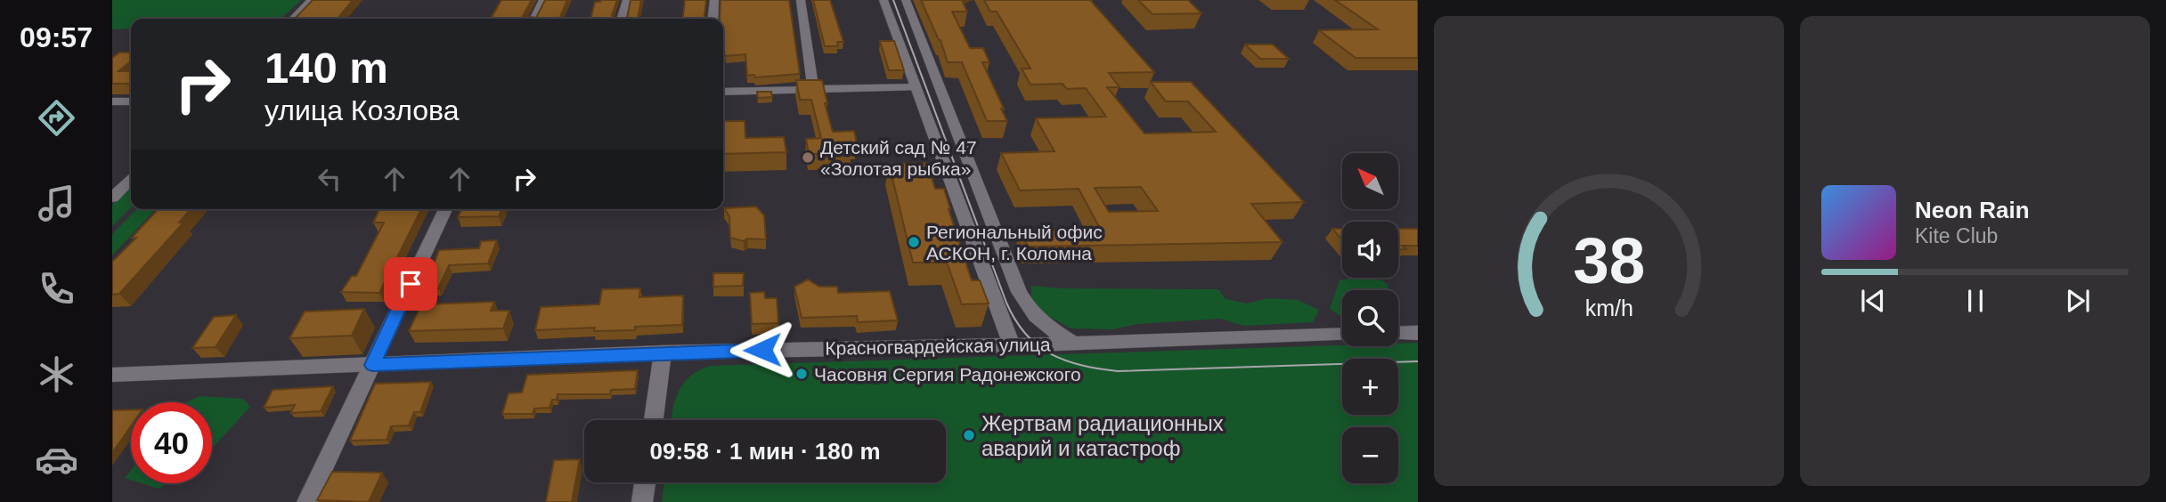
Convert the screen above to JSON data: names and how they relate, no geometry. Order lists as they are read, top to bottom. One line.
{"streets":{"street":["Красногвардейская улица"]},"places":["Детский сад № 47 «Золотая рыбка»","Региональный офис АСКОН, г. Коломна","Часовня Сергия Радонежского","Жертвам радиационных аварий и катастроф"],"north":"top left","page":{"tabs":"09:57","turn":["140 m","улица Козлова"],"map_buttons":["+","−"],"song":["Neon Rain","Kite Club"],"limit":"40","trip":"09:58 · 1 мин · 180 m","gauge":["38","km/h"]}}
